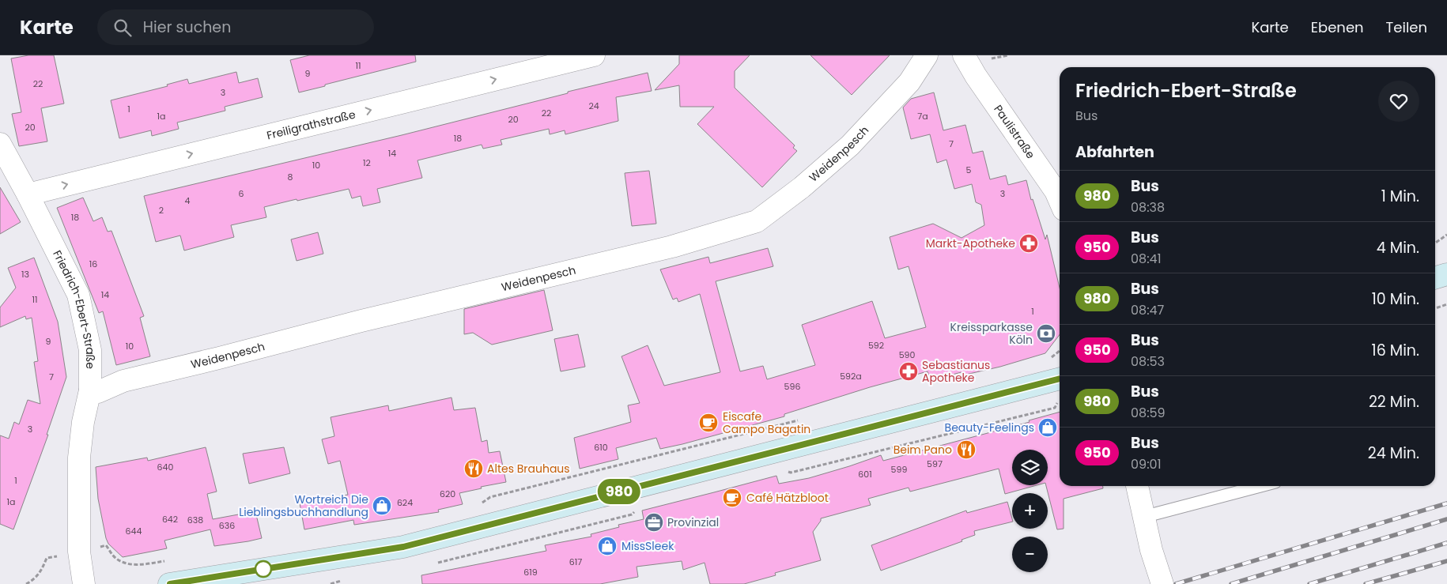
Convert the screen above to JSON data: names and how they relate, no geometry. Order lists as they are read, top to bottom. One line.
{"streets":{"street":["Freiligrathstraße","Paulistraße","Weidenpesch","Friedrich-Ebert-Straße"]},"crossings":[["Freiligrathstraße","Friedrich-Ebert-Straße"],["Weidenpesch","Friedrich-Ebert-Straße"]],"one_way":["Freiligrathstraße"],"places":{"pharmacy":["Markt-Apotheke","Sebastianus Apotheke"],"bank":["Kreissparkasse Köln"],"cafe":["Eiscafe Campo Bagatin","Café Hätzbloot"],"shop":["Beauty-Feelings","Wortreich Die Lieblingsbuchhandlung","MissSleek"],"restaurant":["Beim Pano","Altes Brauhaus"],"office":["Provinzial"]},"lines":["bus line 980"],"house_numbers":["11","9","22","3","24","1","22","1a","7a","20","20","18","7","14","12","10","5","8","6","3","4","2","18","16","13","14","11","1","9","592","10","590","592a","7","596","3","610","597","640","599","601","1","620","1a","624","642","638","636","644","617","619"],"page":{"header":"Karte","search":"Hier suchen","nav":["Karte","Ebenen","Teilen"],"on_map":"980","heading":[["Friedrich-Ebert-Straße","Bus"],"Abfahrten"],"list":[{"mark":"980","name":"Bus","note":"08:38","value":"1 Min."},{"mark":"950","name":"Bus","note":"08:41","value":"4 Min."},{"mark":"980","name":"Bus","note":"08:47","value":"10 Min."},{"mark":"950","name":"Bus","note":"08:53","value":"16 Min."},{"mark":"980","name":"Bus","note":"08:59","value":"22 Min."},{"mark":"950","name":"Bus","note":"09:01","value":"24 Min."}],"map_buttons":["+","−"]}}
